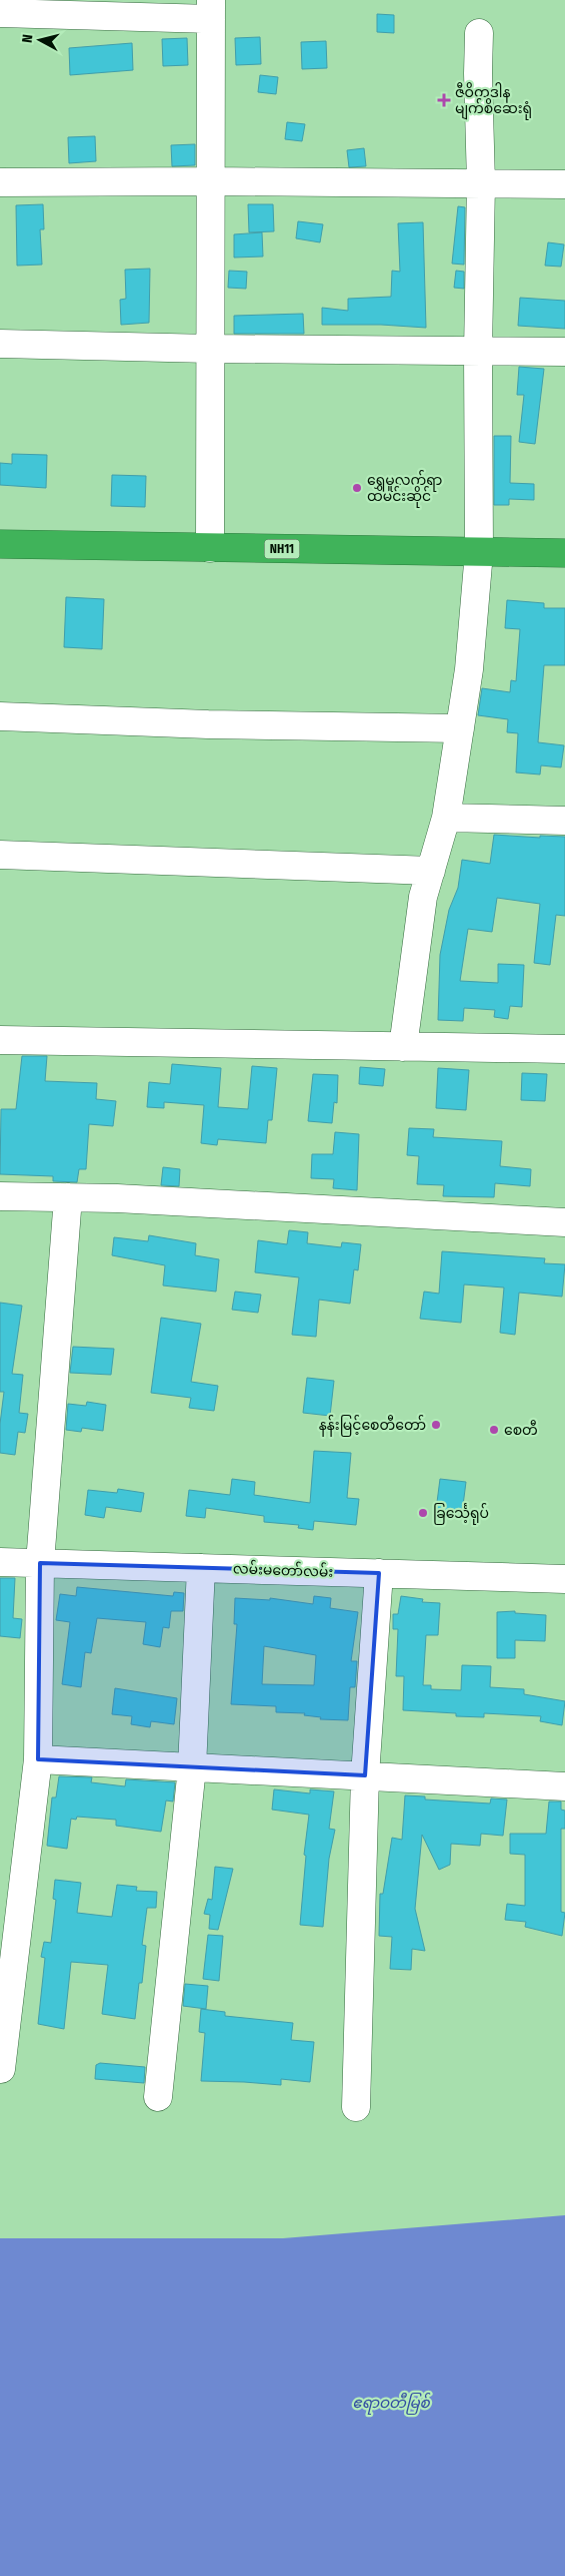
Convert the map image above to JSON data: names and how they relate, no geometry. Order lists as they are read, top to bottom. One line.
{"streets":{"highway":["NH11"],"street":["လမ်းမတော်လမ်း"]},"water":["ဧရာဝတီမြစ်"],"places":{"health":["ဇီဝိတဒါန မျက်စိဆေးရုံ"],"other":["ရွှေမူလက်ရာ ထမင်းဆိုင်","နန်းမြင့်စေတီတော်","စေတီ","ခြင်္သေ့ရုပ်"]},"north":"left"}
